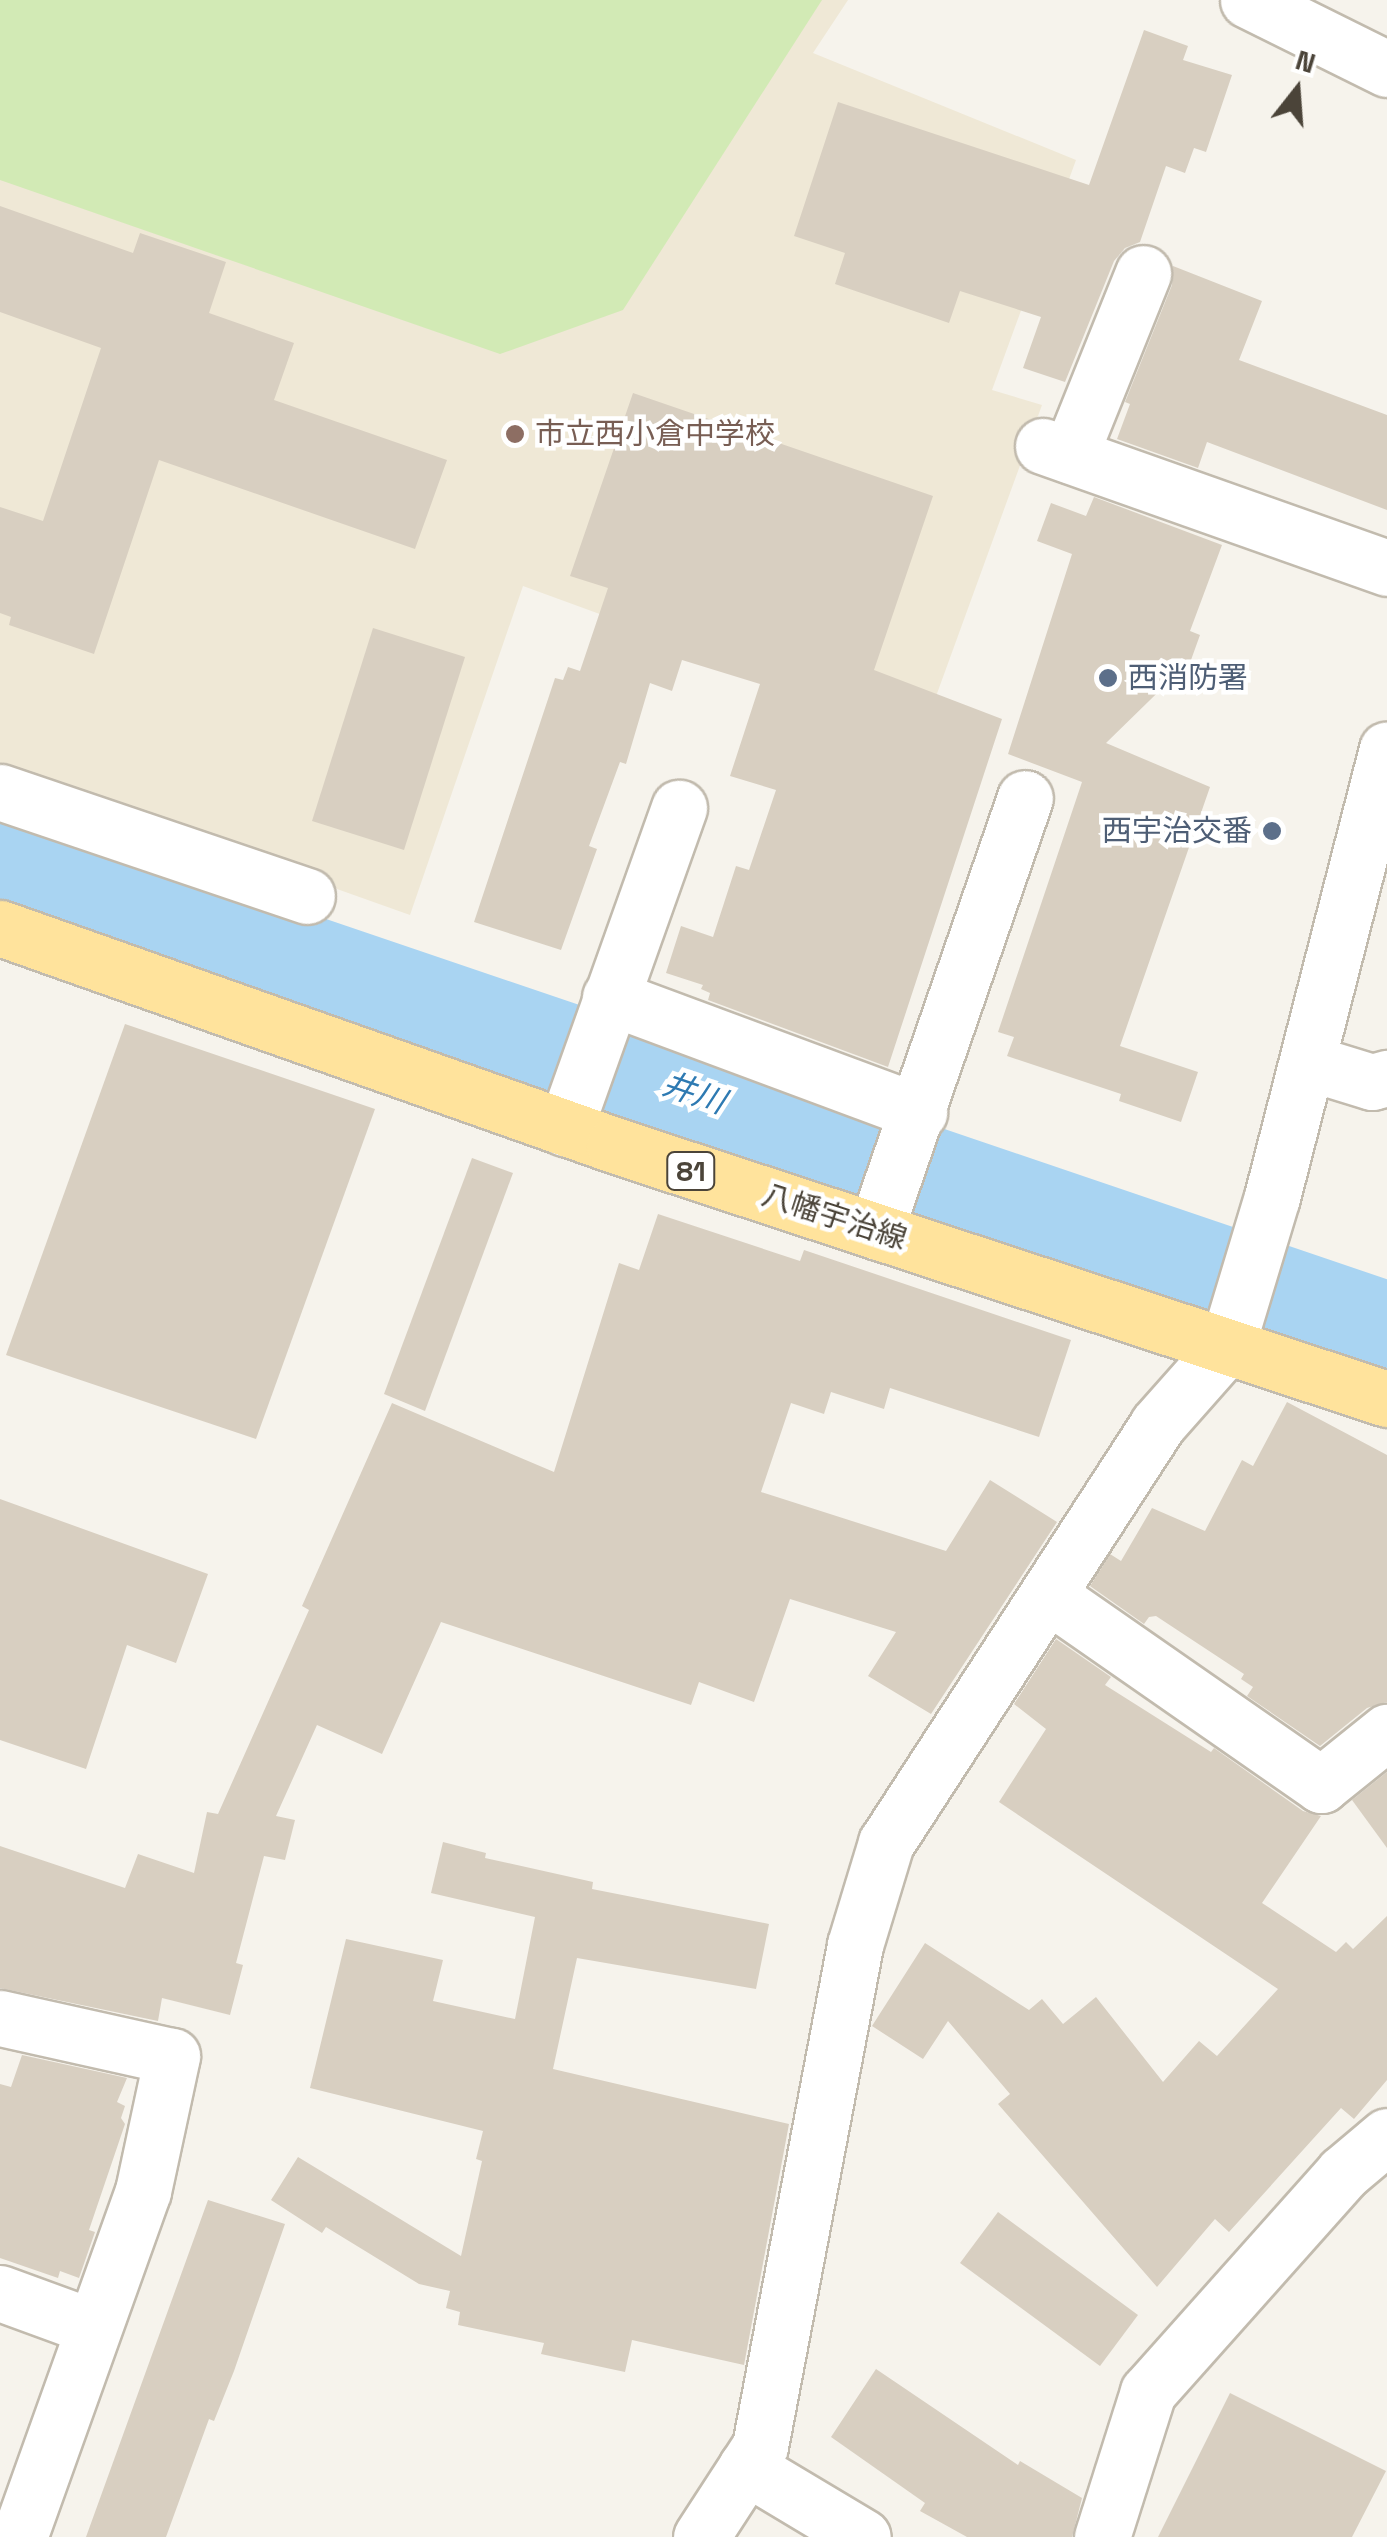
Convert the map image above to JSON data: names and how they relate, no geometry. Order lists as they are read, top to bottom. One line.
{"streets":{"main road":["81","八幡宇治線"]},"water":["井川"],"places":["市立西小倉中学校","西消防署","西宇治交番"],"north":"top"}
